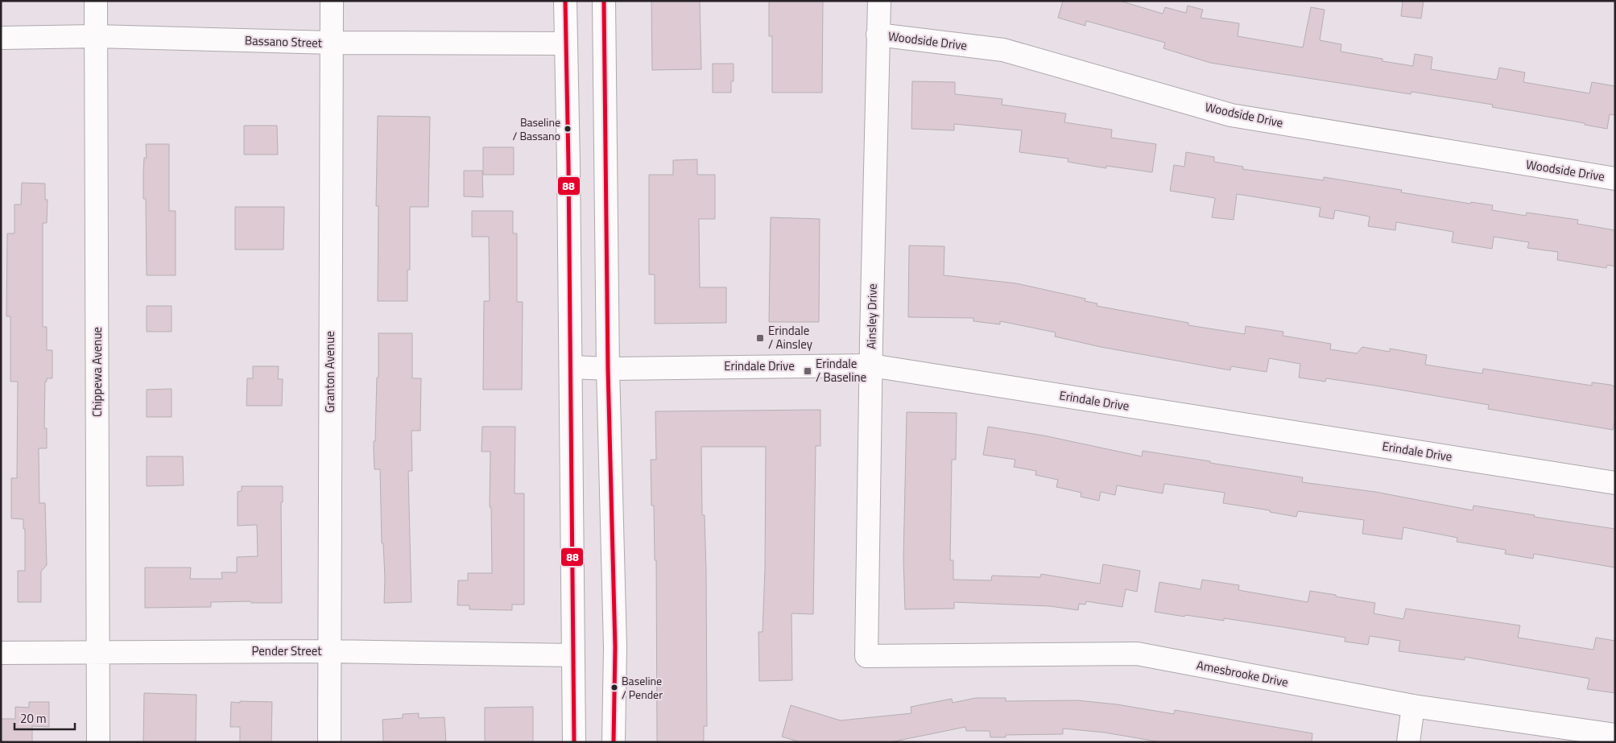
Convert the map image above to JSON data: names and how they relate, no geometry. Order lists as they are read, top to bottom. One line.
{"streets":{"street":["Woodside Drive","Bassano Street","Ainsley Drive","Erindale Drive","Chippewa Avenue","Granton Avenue","Pender Street","Amesbrooke Drive"]},"crossings":[["Woodside Drive","Ainsley Drive"],["Bassano Street","Chippewa Avenue"],["Bassano Street","Granton Avenue"],["Ainsley Drive","Erindale Drive"],["Ainsley Drive","Amesbrooke Drive"],["Chippewa Avenue","Pender Street"],["Granton Avenue","Pender Street"]],"places":{"other":["Baseline / Bassano","Baseline / Pender"],"transit":["Erindale / Ainsley","Erindale / Baseline"]},"lines":["transit line 88"],"scale_bar":"20 m"}
